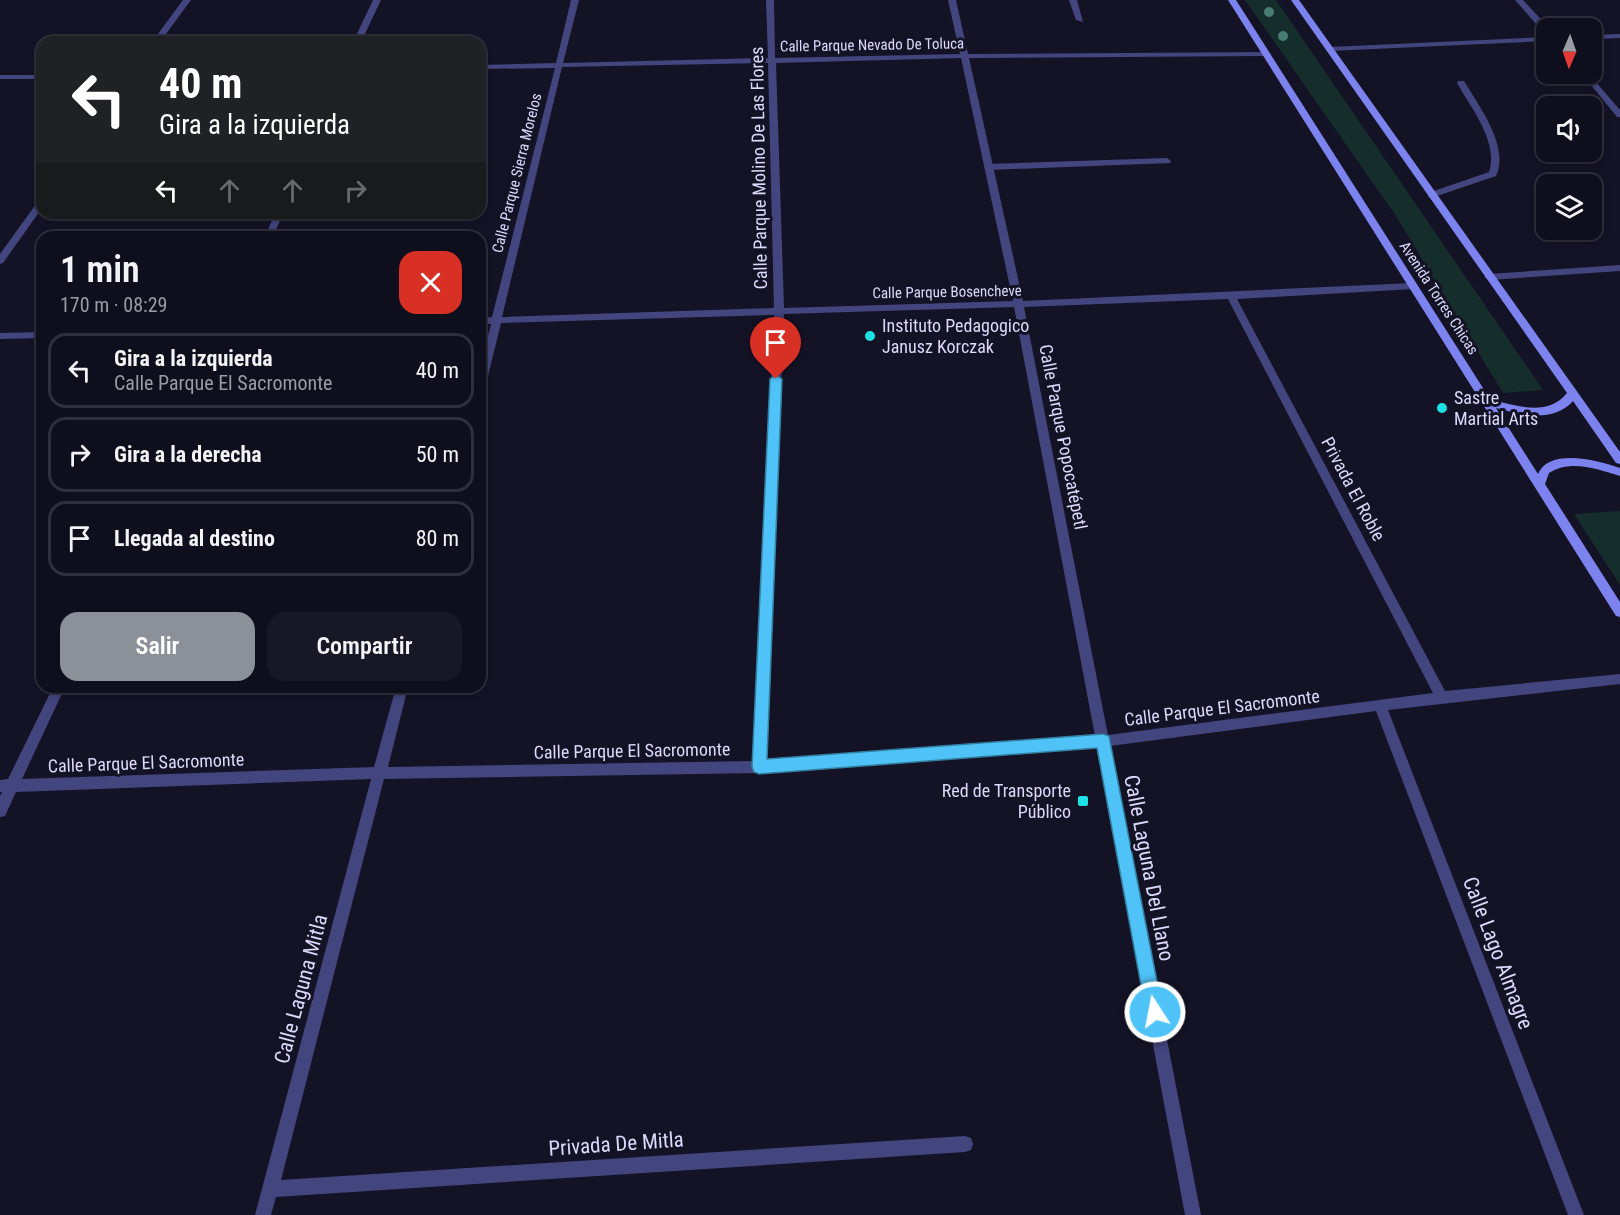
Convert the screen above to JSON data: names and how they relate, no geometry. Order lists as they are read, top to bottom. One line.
{"streets":{"main road":["Avenida Torres Chicas"],"street":["Calle Parque Nevado De Toluca","Calle Parque Molino De Las Flores","Calle Parque Sierra Morelos","Calle Parque Bosencheve","Calle Parque Popocatépetl","Privada El Roble","Calle Parque El Sacromonte","Calle Laguna Del Llano","Calle Lago Almagre","Calle Laguna Mitla","Privada De Mitla"]},"crossings":[["Calle Parque Nevado De Toluca","Calle Parque Molino De Las Flores"],["Calle Parque Nevado De Toluca","Calle Parque Sierra Morelos"],["Calle Parque Nevado De Toluca","Avenida Torres Chicas"],["Calle Parque Nevado De Toluca","Calle Parque Popocatépetl"],["Calle Parque Molino De Las Flores","Calle Parque Bosencheve"],["Calle Parque Molino De Las Flores","Calle Parque El Sacromonte"],["Calle Parque Sierra Morelos","Calle Parque Bosencheve"],["Calle Parque Bosencheve","Avenida Torres Chicas"],["Calle Parque Bosencheve","Calle Parque Popocatépetl"],["Calle Parque Bosencheve","Privada El Roble"],["Calle Parque Popocatépetl","Calle Parque El Sacromonte"],["Calle Parque Popocatépetl","Calle Laguna Del Llano"],["Privada El Roble","Calle Parque El Sacromonte"],["Calle Parque El Sacromonte","Calle Laguna Del Llano"],["Calle Parque El Sacromonte","Calle Lago Almagre"],["Calle Parque El Sacromonte","Calle Laguna Mitla"],["Calle Laguna Mitla","Privada De Mitla"]],"places":{"other":["Instituto Pedagogico Janusz Korczak","Sastre Martial Arts"],"transit":["Red de Transporte Público"]},"north":"bottom","page":{"turn":["40 m","Gira a la izquierda"],"heading":["1 min","170 m · 08:29"],"list":[{"name":"Gira a la izquierda","note":"Calle Parque El Sacromonte","value":"40 m"},{"name":"Gira a la derecha","value":"50 m"},{"name":"Llegada al destino","value":"80 m"}],"buttons":["Salir","Compartir"]}}
